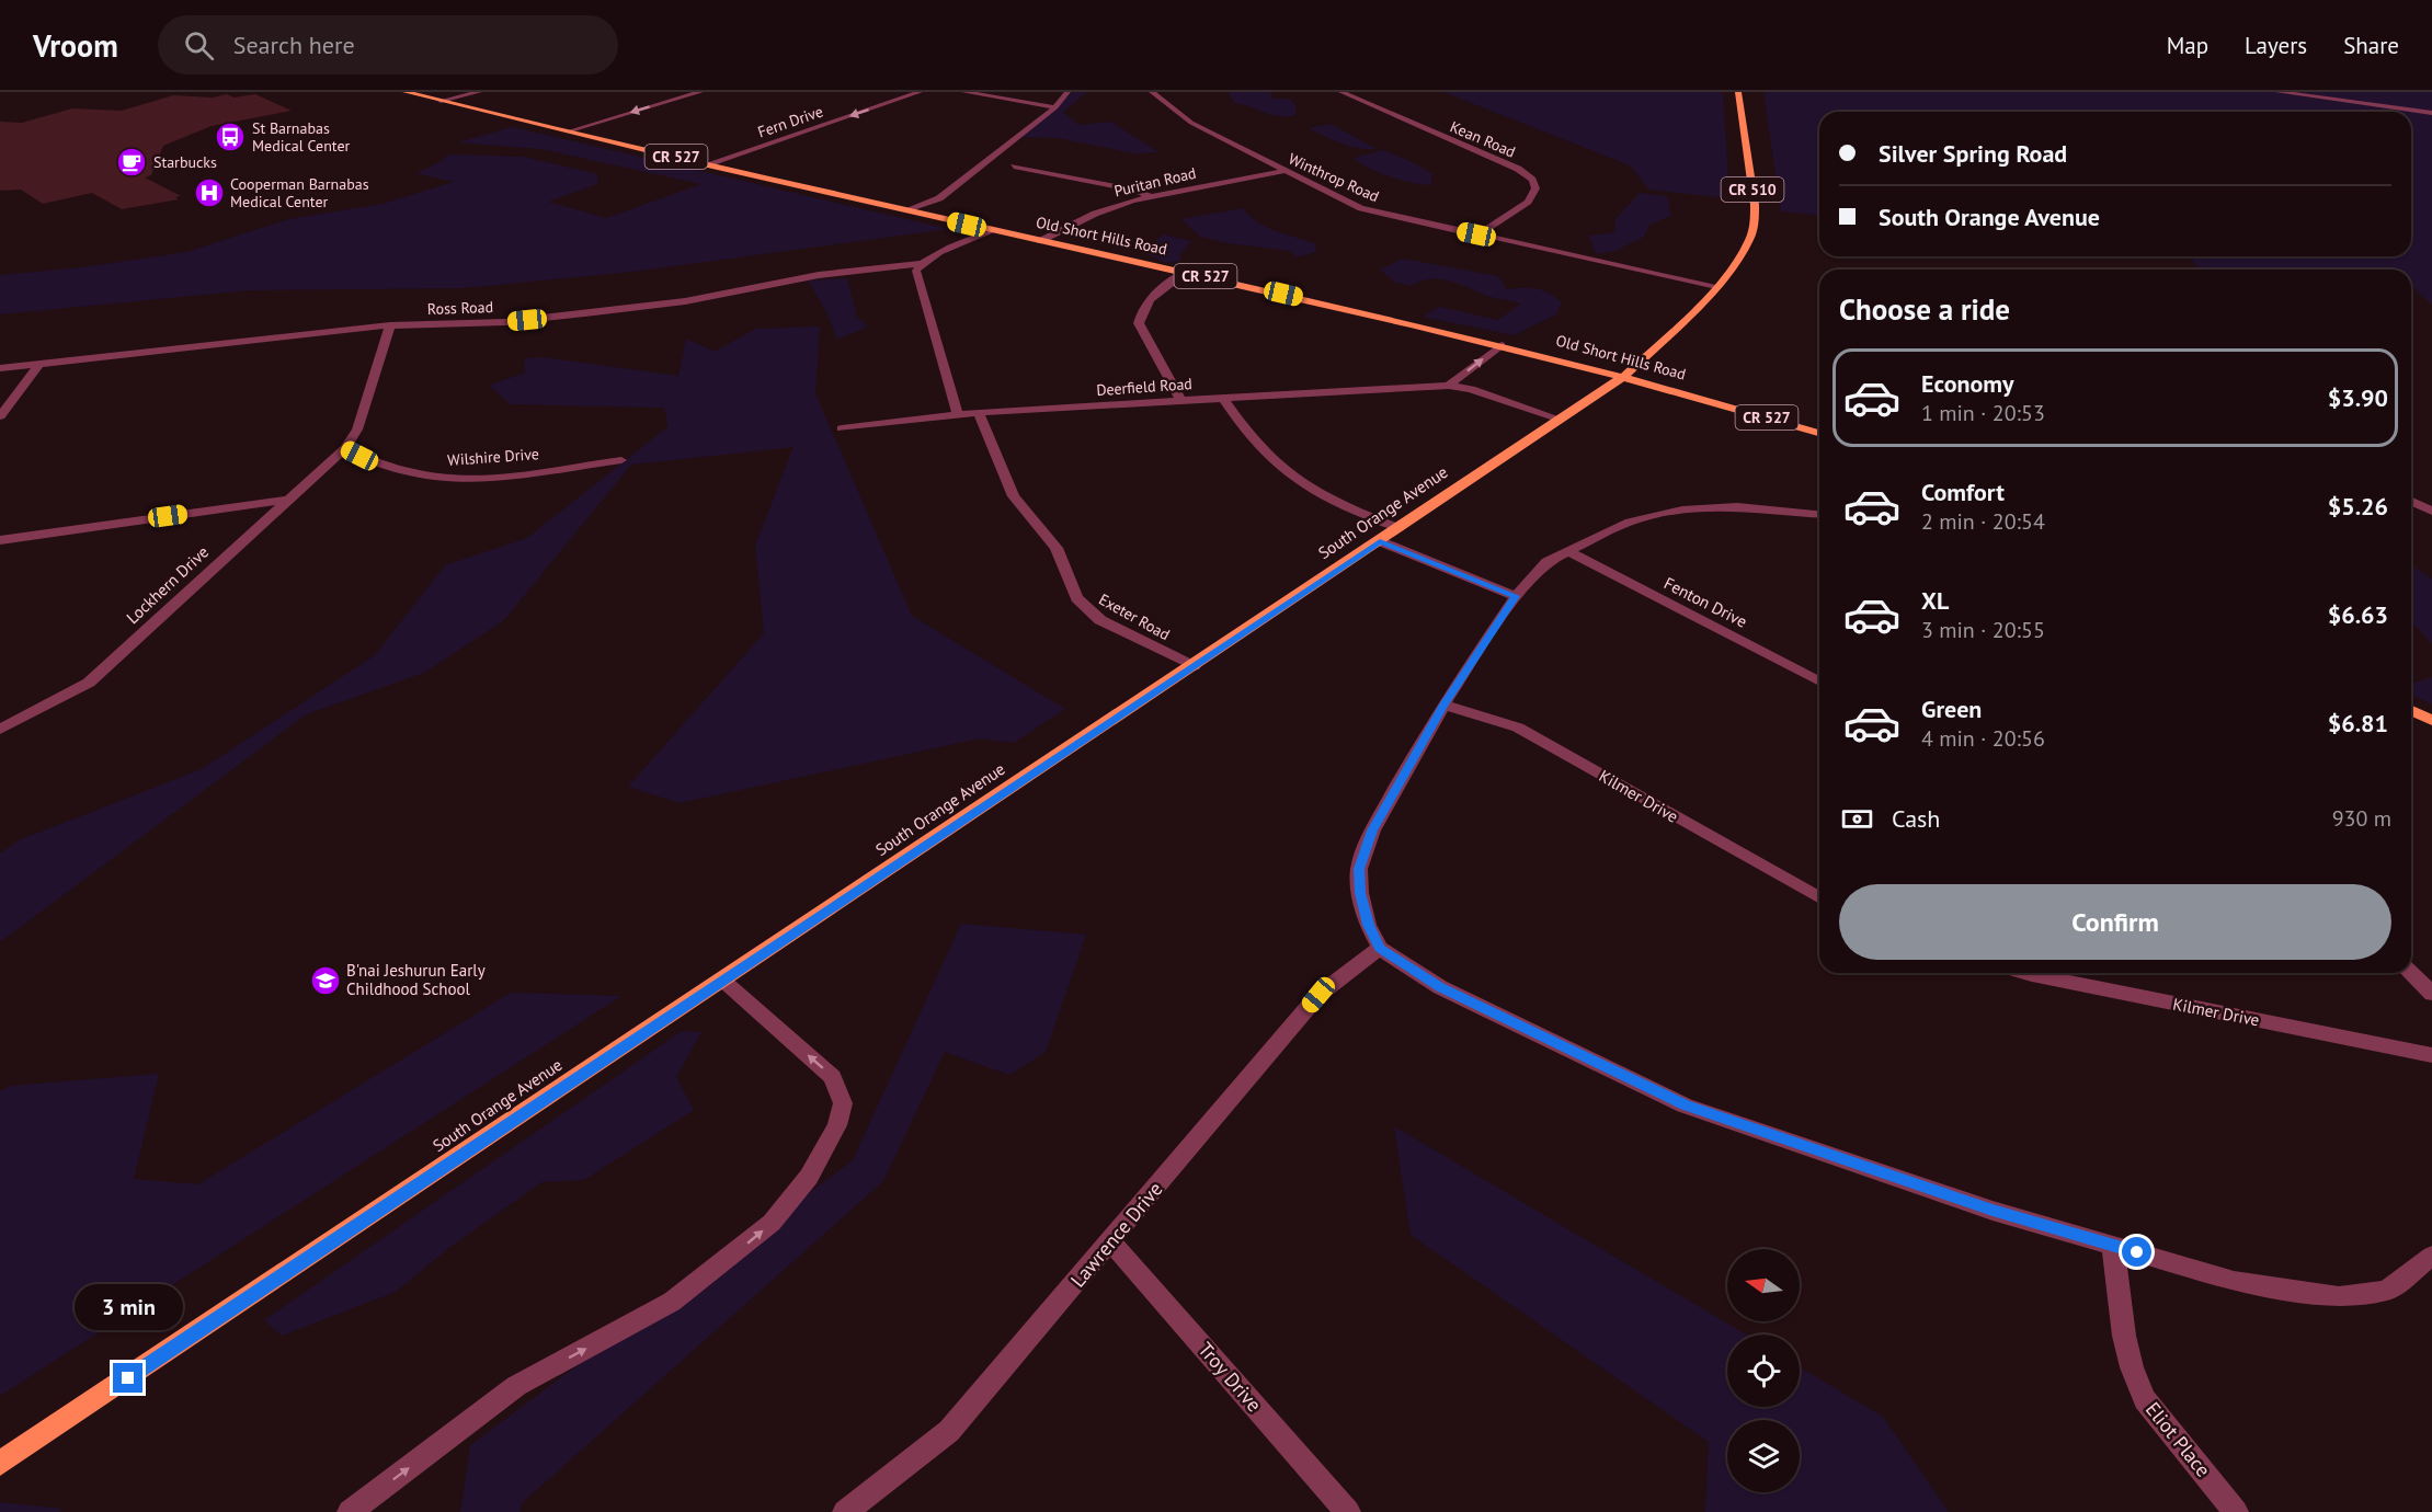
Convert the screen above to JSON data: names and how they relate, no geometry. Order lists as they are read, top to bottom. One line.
{"streets":{"main road":["CR 527","CR 510","Old Short Hills Road","South Orange Avenue"],"street":["Fern Drive","Kean Road","Winthrop Road","Puritan Road","Ross Road","Deerfield Road","Wilshire Drive","Lockhern Drive","Fenton Drive","Exeter Road","Kilmer Drive","Lawrence Drive","Troy Drive","Eliot Place"]},"crossings":[["Fern Drive","Old Short Hills Road"],["Kean Road","Winthrop Road"],["Winthrop Road","Puritan Road"],["Winthrop Road","South Orange Avenue"],["Puritan Road","Old Short Hills Road"],["Old Short Hills Road","South Orange Avenue"],["Deerfield Road","South Orange Avenue"],["Deerfield Road","Exeter Road"],["Wilshire Drive","Lockhern Drive"],["South Orange Avenue","Exeter Road"],["Lawrence Drive","Troy Drive"]],"one_way":["Fern Drive"],"places":{"bus stop":["St Barnabas Medical Center"],"cafe":["Starbucks"],"hospital":["Cooperman Barnabas Medical Center"],"school or university":["B'nai Jeshurun Early Childhood School"]},"north":"left","page":{"header":"Vroom","search":"Search here","nav":["Map","Layers","Share"],"banner":["Silver Spring Road","South Orange Avenue"],"heading":"Choose a ride","list":[{"name":"Economy","note":"1 min · 20:53","value":"$3.90"},{"name":"Comfort","note":"2 min · 20:54","value":"$5.26"},{"name":"XL","note":"3 min · 20:55","value":"$6.63"},{"name":"Green","note":"4 min · 20:56","value":"$6.81"}],"pay":["Cash","930 m"],"buttons":"Confirm","bubble":"3 min"}}
